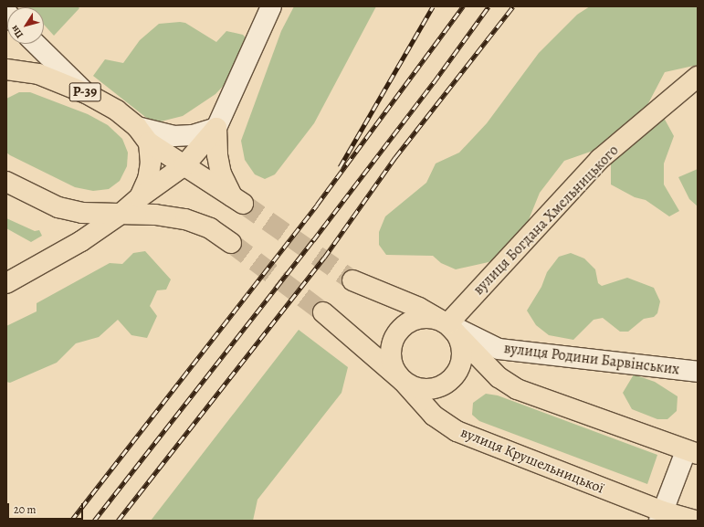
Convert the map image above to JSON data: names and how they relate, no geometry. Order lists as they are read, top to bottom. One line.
{"streets":{"main road":["Р-39","вулиця Богдана Хмельницького","вулиця Крушельницької"],"street":["вулиця Родини Барвінських"]},"crossings":[["вулиця Богдана Хмельницького","вулиця Родини Барвінських"],["вулиця Богдана Хмельницького","вулиця Крушельницької"],["вулиця Родини Барвінських","вулиця Крушельницької"]],"scale_bar":"20 m","north":"bottom left"}
